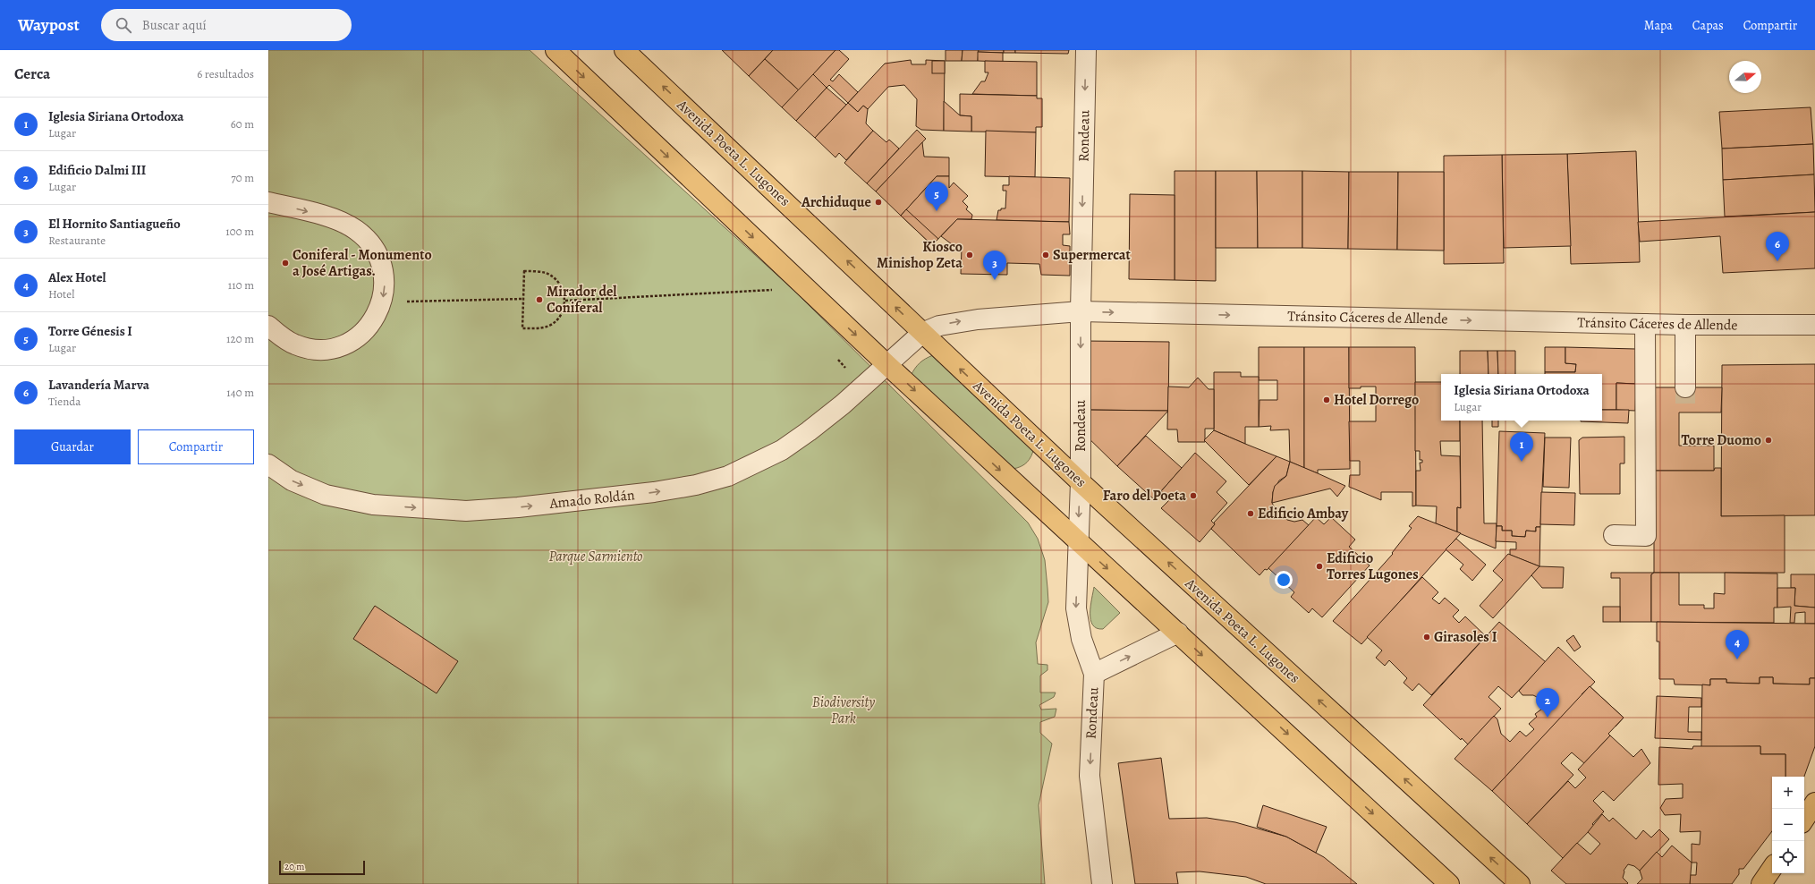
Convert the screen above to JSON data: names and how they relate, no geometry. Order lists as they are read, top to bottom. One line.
{"streets":{"main road":["Avenida Poeta L. Lugones"],"street":["Rondeau","Tránsito Cáceres de Allende","Amado Roldán"]},"crossings":[["Rondeau","Avenida Poeta L. Lugones"],["Rondeau","Tránsito Cáceres de Allende"],["Avenida Poeta L. Lugones","Tránsito Cáceres de Allende"],["Avenida Poeta L. Lugones","Amado Roldán"],["Tránsito Cáceres de Allende","Amado Roldán"]],"one_way":["Rondeau","Tránsito Cáceres de Allende","Amado Roldán"],"parks":["Parque Sarmiento","Biodiversity Park"],"places":["Archiduque","Kiosco Minishop Zeta","Supermercat","Coniferal - Monumento a José Artigas.","Mirador del Coniferal","Hotel Dorrego","Torre Duomo","Faro del Poeta","Edificio Ambay","Edificio Torres Lugones","Girasoles I"],"scale_bar":"20 m","north":"right","page":{"header":"Waypost","search":"Buscar aquí","nav":["Mapa","Capas","Compartir"],"heading":["Cerca","6 resultados"],"list":[{"mark":"1","name":"Iglesia Siriana Ortodoxa","note":"Lugar","value":"60 m"},{"mark":"2","name":"Edificio Dalmi III","note":"Lugar","value":"70 m"},{"mark":"3","name":"El Hornito Santiagueño","note":"Restaurante","value":"100 m"},{"mark":"4","name":"Alex Hotel","note":"Hotel","value":"110 m"},{"mark":"5","name":"Torre Génesis I","note":"Lugar","value":"120 m"},{"mark":"6","name":"Lavandería Marva","note":"Tienda","value":"140 m"}],"pins":["5","6","3","1","4","2"],"popup":["Iglesia Siriana Ortodoxa","Lugar"],"buttons":["Guardar","Compartir"],"map_buttons":["+","−"],"scale":"20 m"}}
